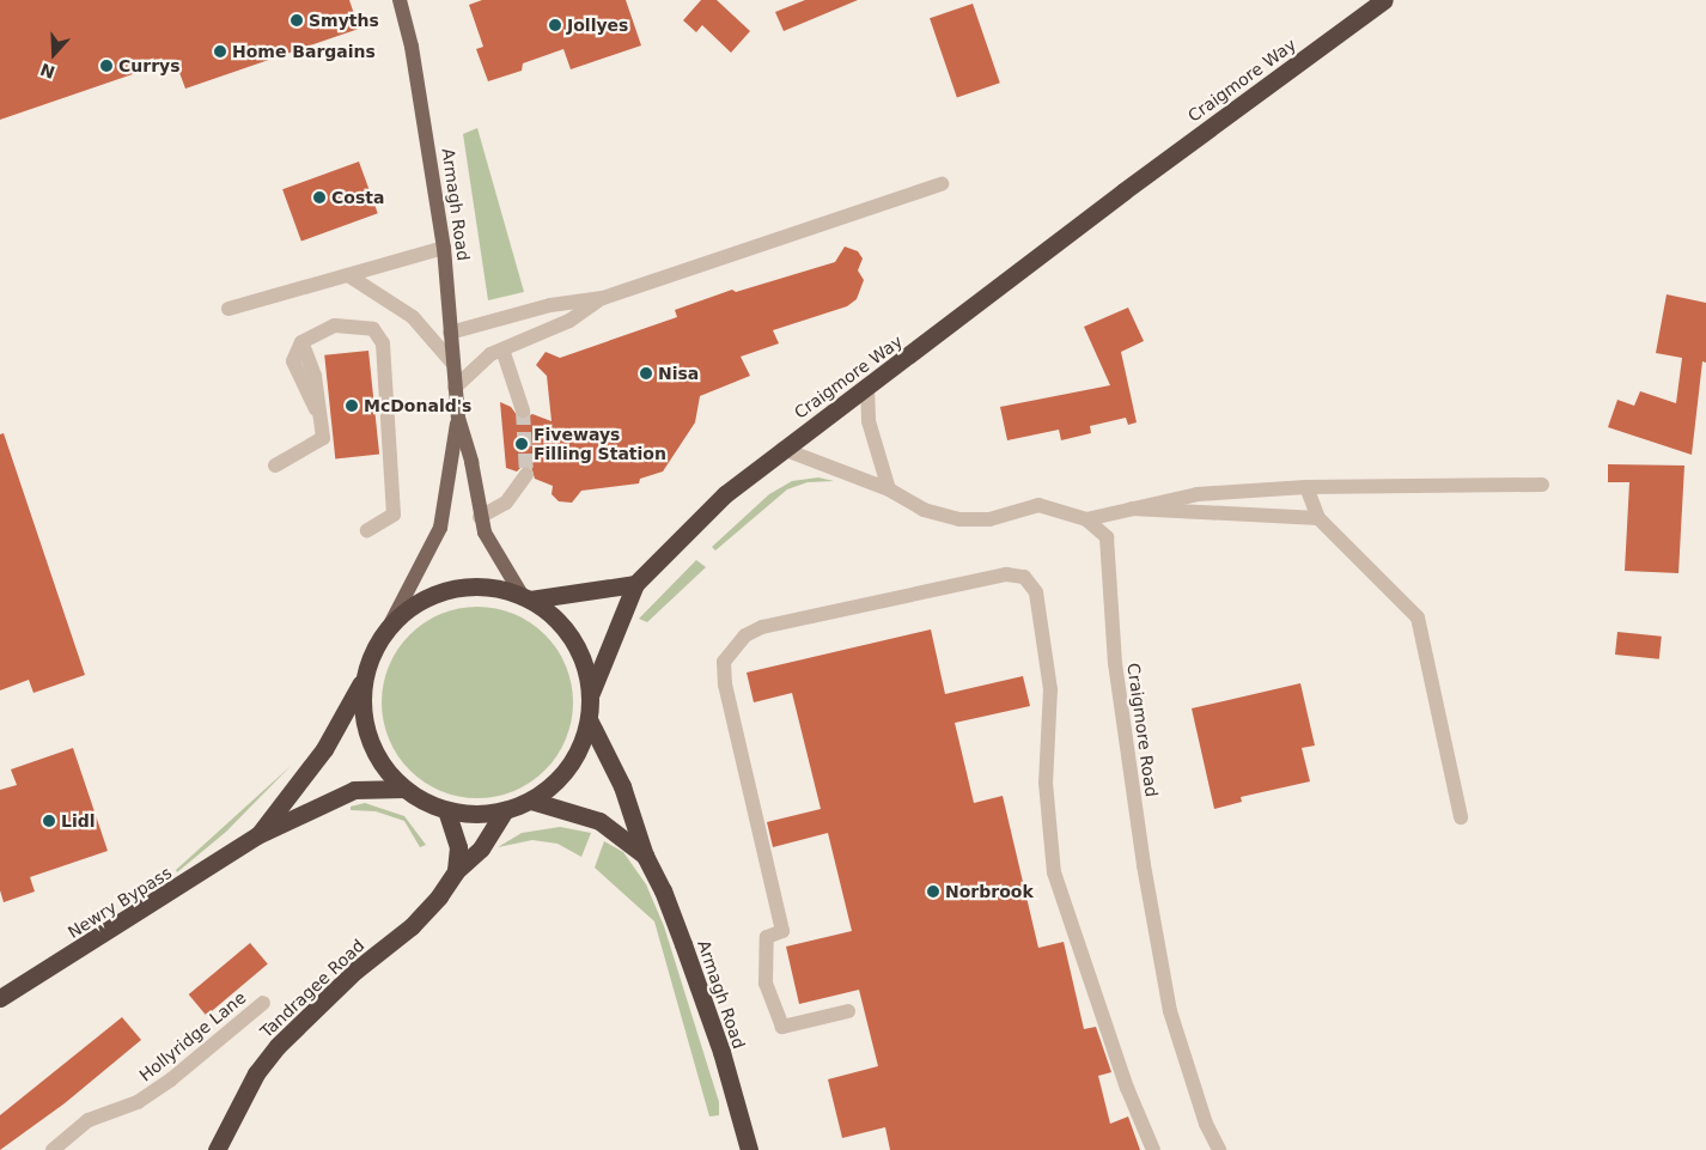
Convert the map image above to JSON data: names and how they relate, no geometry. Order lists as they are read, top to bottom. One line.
{"streets":{"highway":["Craigmore Way","Armagh Road","Newry Bypass","Tandragee Road"],"street":["Craigmore Road","Hollyridge Lane"]},"places":["Smyths","Jollyes","Home Bargains","Currys","Costa","Nisa","McDonald's","Fiveways Filling Station","Lidl","Norbrook"],"north":"bottom"}
